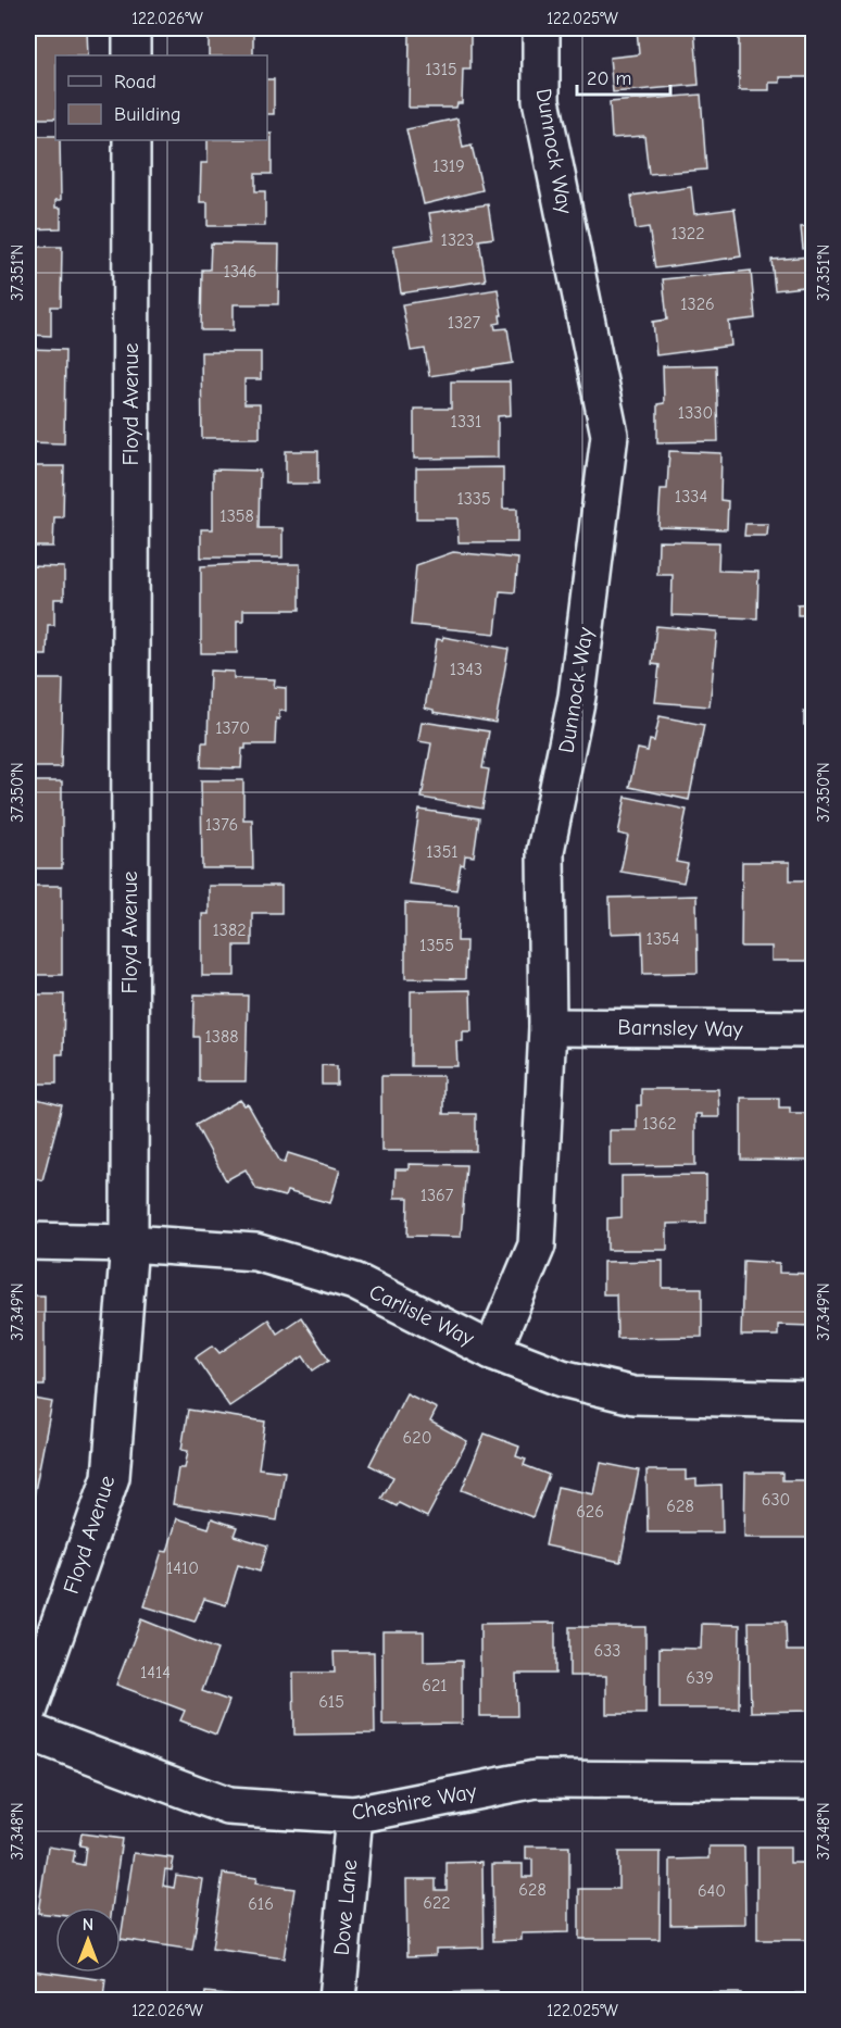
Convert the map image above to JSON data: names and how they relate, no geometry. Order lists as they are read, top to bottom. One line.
{"streets":{"street":["Dunnock Way","Floyd Avenue","Barnsley Way","Carlisle Way","Cheshire Way","Dove Lane"]},"crossings":[["Dunnock Way","Barnsley Way"],["Dunnock Way","Carlisle Way"],["Floyd Avenue","Carlisle Way"],["Cheshire Way","Dove Lane"]],"house_numbers":["1315","1319","1322","1323","1346","1326","1327","1330","1331","1334","1335","1358","1343","1370","1376","1351","1382","1354","1355","1388","1362","1367","620","630","628","626","1410","633","1414","639","621","615","628","640","622","616"],"legend":["Road","Building"],"scale_bar":"20 m","north":"top","coordinates":["122.026°W","122.025°W","37.351°N","37.350°N","37.349°N","37.348°N"]}
